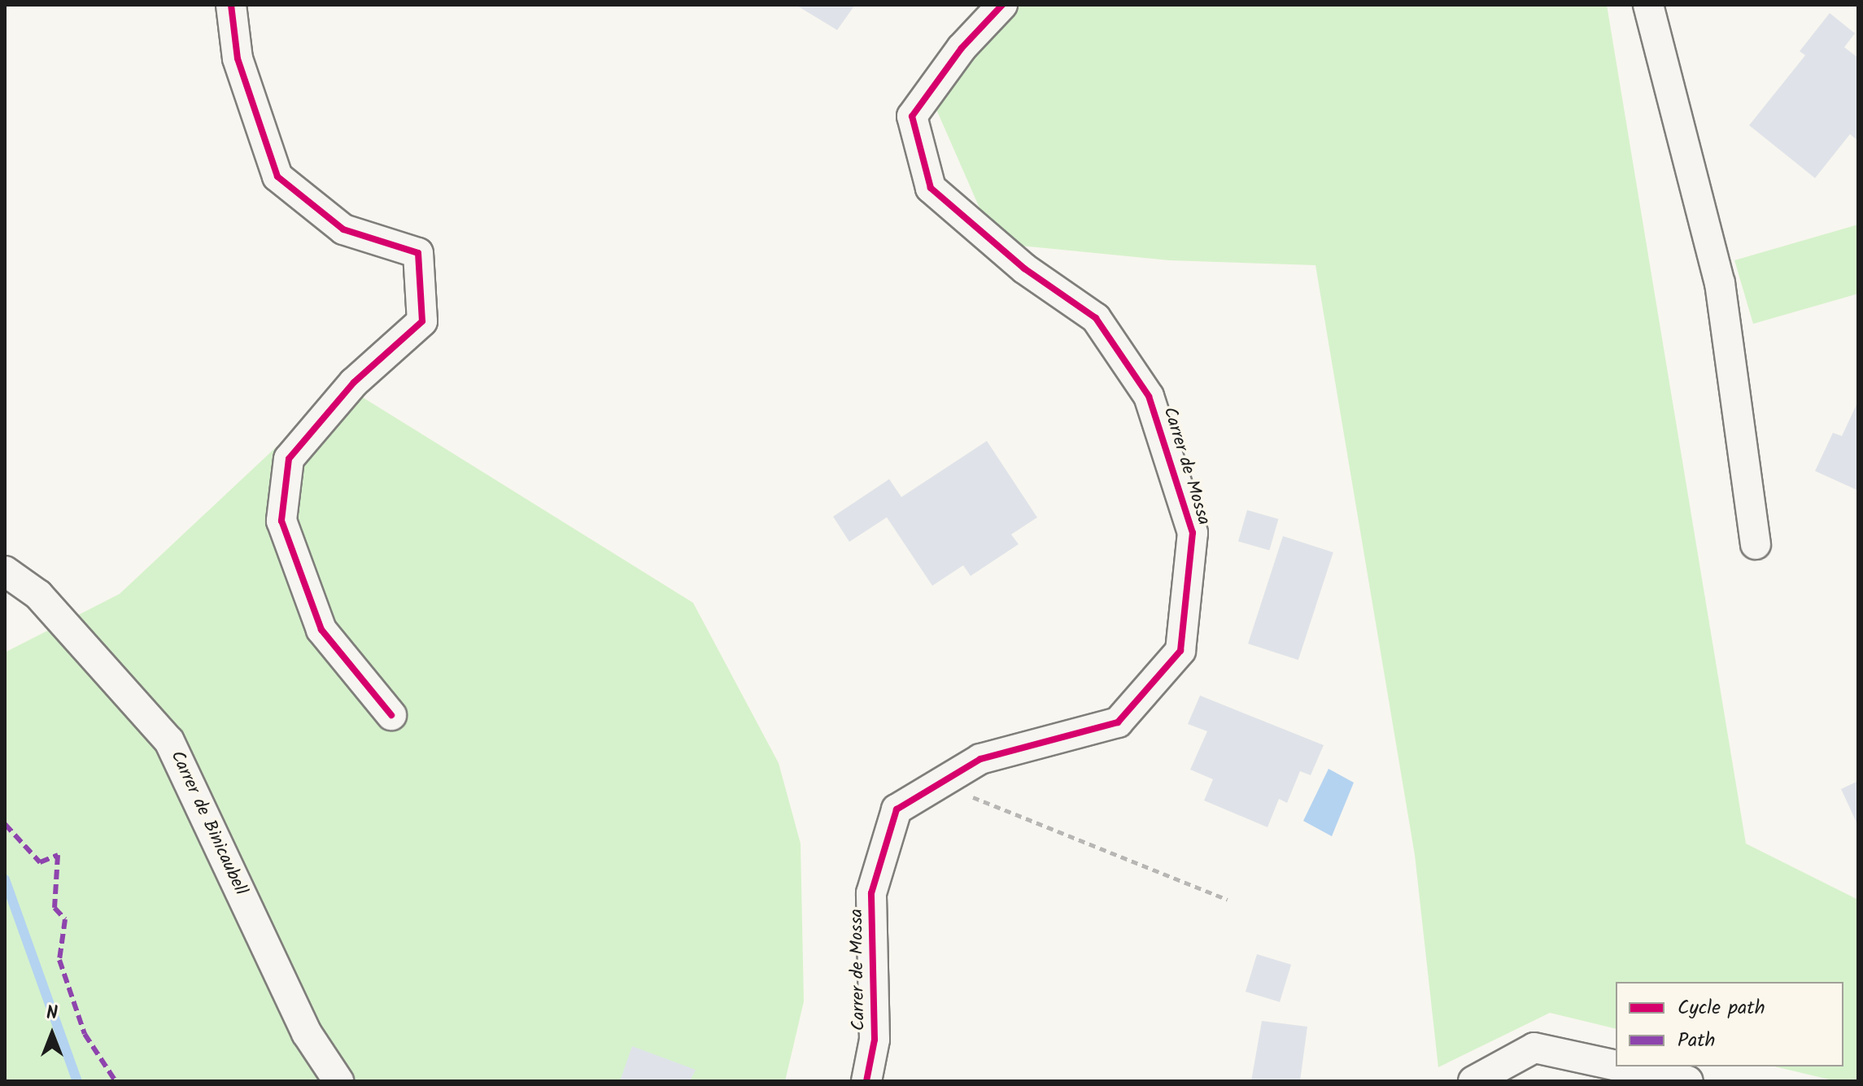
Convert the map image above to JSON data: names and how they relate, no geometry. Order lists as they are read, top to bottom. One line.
{"streets":{"street":["Carrer de Mossa","Carrer de Binicaubell"]},"legend":["Cycle path","Path"],"north":"top"}
